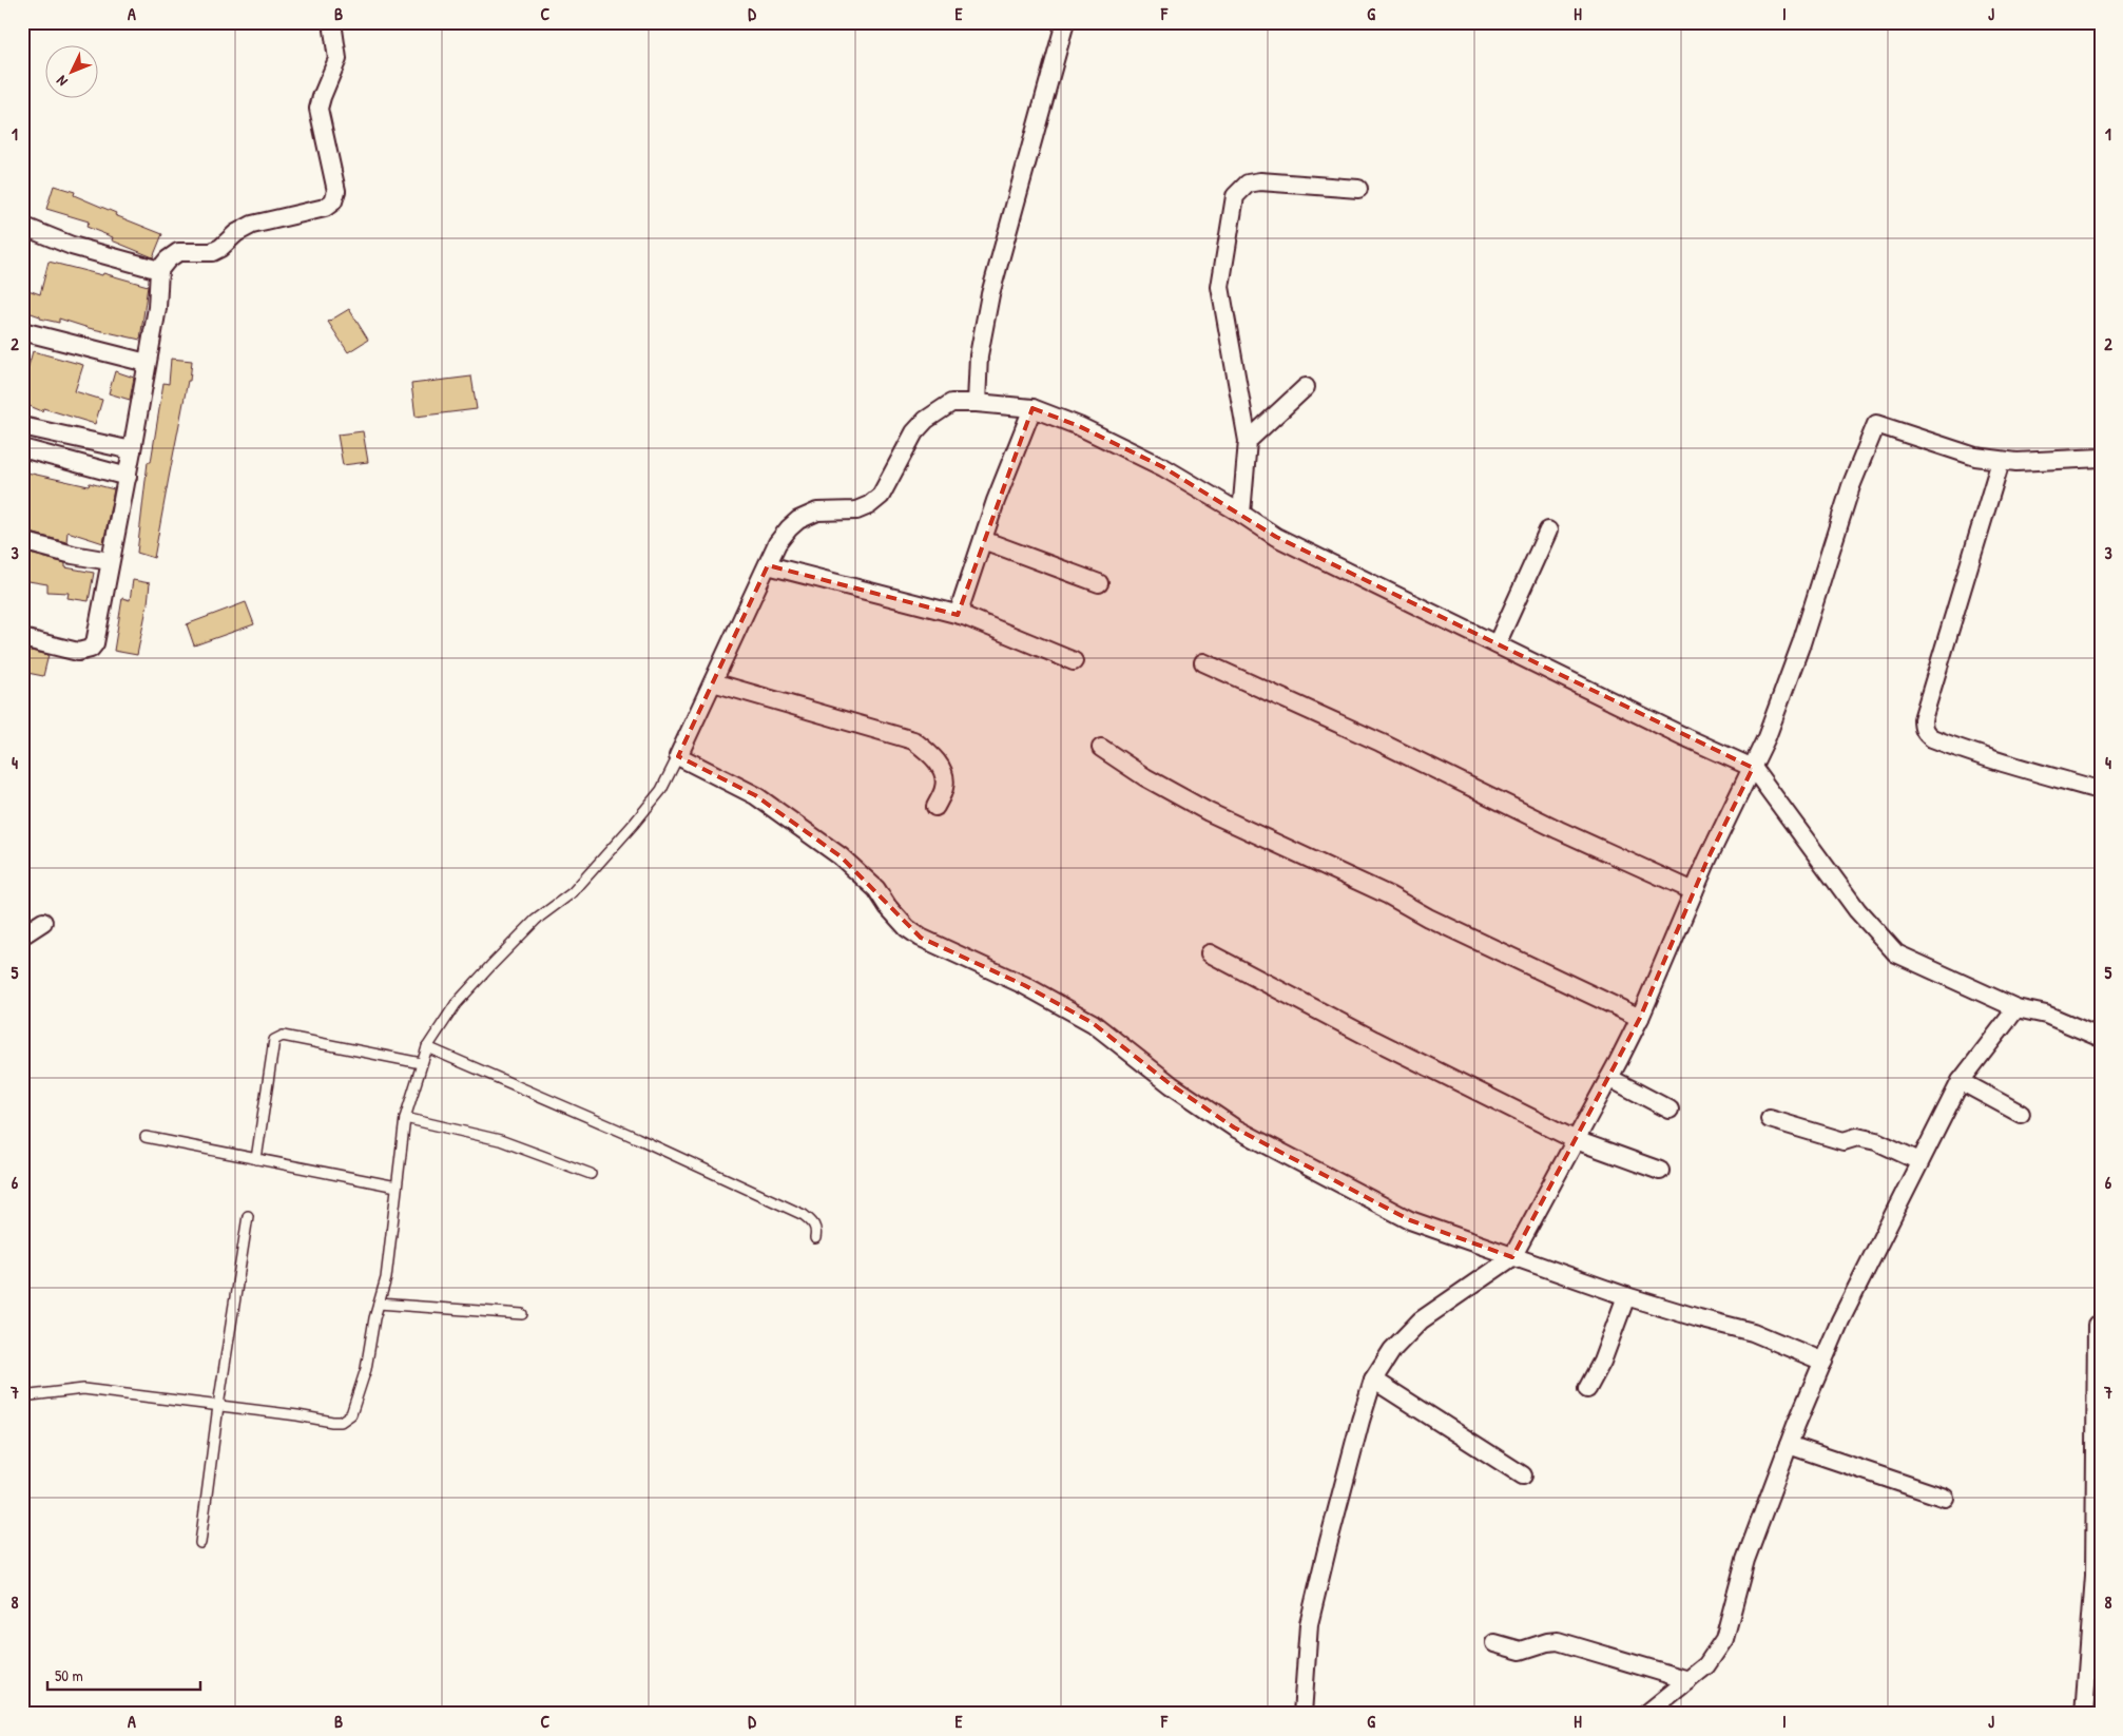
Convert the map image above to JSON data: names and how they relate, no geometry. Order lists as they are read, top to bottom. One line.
{"scale_bar":"50 m","north":"bottom left","grid":{"columns":["A","B","C","D","E","F","G","H","I","J"],"rows":["1","2","3","4","5","6","7","8"]}}
